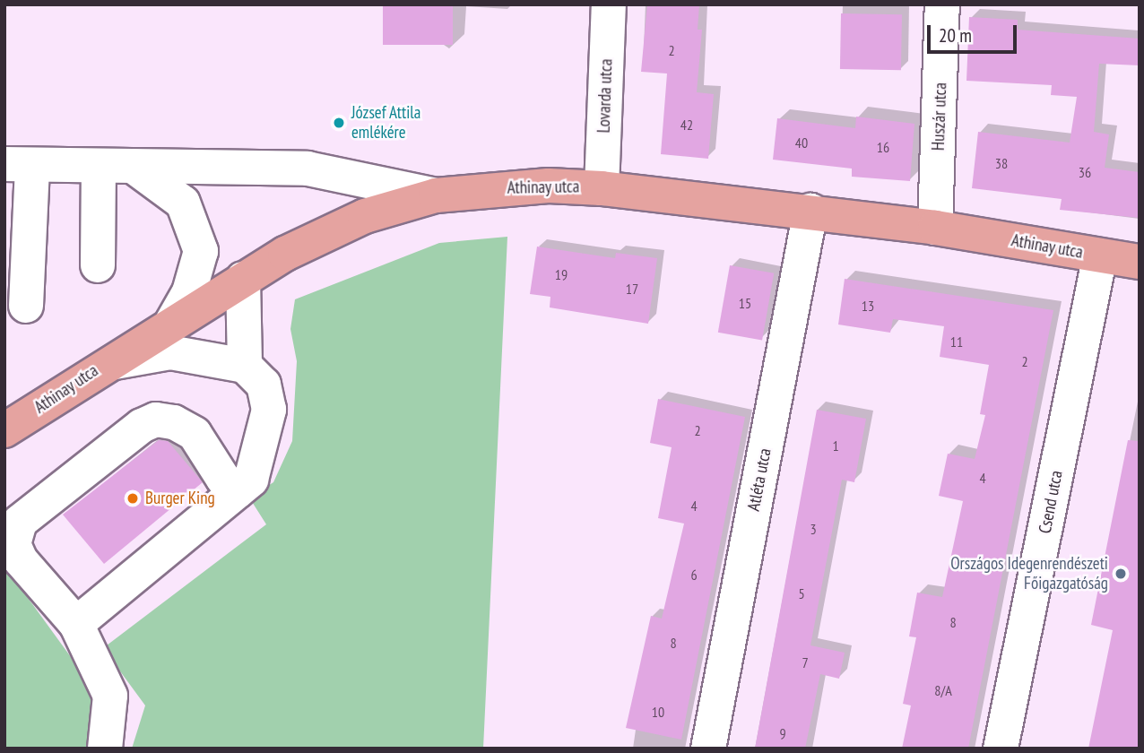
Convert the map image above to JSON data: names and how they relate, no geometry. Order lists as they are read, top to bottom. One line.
{"streets":{"main road":["Athinay utca"],"street":["Lovarda utca","Huszár utca","Atléta utca","Csend utca"]},"crossings":[["Lovarda utca","Athinay utca"],["Huszár utca","Athinay utca"],["Athinay utca","Atléta utca"],["Athinay utca","Csend utca"]],"places":["József Attila emlékére","Burger King","Országos Idegenrendészeti Főigazgatóság"],"house_numbers":["2","42","40","16","38","36","19","17","15","13","11","2","2","1","4","4","3","6","5","8","8","7","8/A","10","9"],"scale_bar":"20 m"}
